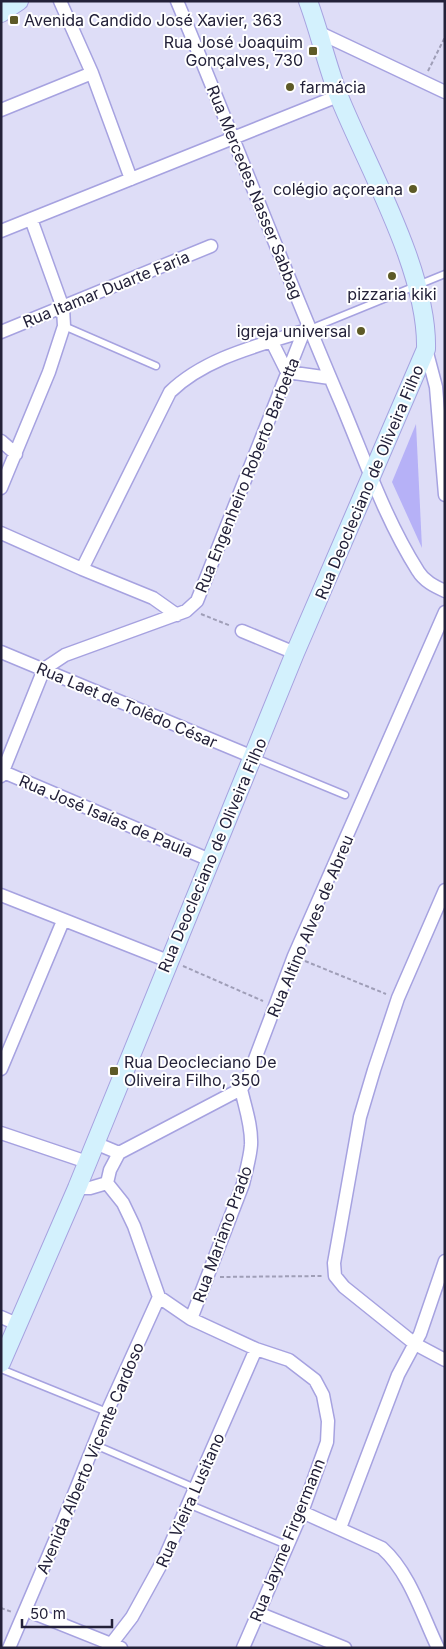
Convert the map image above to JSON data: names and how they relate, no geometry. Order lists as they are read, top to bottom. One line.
{"streets":{"street":["Rua Mercedes Nasser Sabbag","Rua Itamar Duarte Faria","Rua Engenheiro Roberto Barbetta","Rua Deocleciano de Oliveira Filho","Rua Laet de Tolêdo César","Rua José Isaías de Paula","Rua Altino Alves de Abreu","Rua Mariano Prado","Avenida Alberto Vicente Cardoso","Rua Vieira Lusitano","Rua Jayme Firgermann"]},"crossings":[["Rua Mercedes Nasser Sabbag","Rua Engenheiro Roberto Barbetta"],["Rua Mercedes Nasser Sabbag","Rua Deocleciano de Oliveira Filho"],["Rua Engenheiro Roberto Barbetta","Rua Laet de Tolêdo César"],["Rua Deocleciano de Oliveira Filho","Rua Laet de Tolêdo César"],["Rua Deocleciano de Oliveira Filho","Rua José Isaías de Paula"],["Rua Altino Alves de Abreu","Rua Mariano Prado"],["Rua Mariano Prado","Rua Jayme Firgermann"],["Avenida Alberto Vicente Cardoso","Rua Jayme Firgermann"],["Rua Vieira Lusitano","Rua Jayme Firgermann"]],"places":{"transit":["Avenida Candido José Xavier, 363","Rua José Joaquim Gonçalves, 730","Rua Deocleciano De Oliveira Filho, 350"],"other":["farmácia","colégio açoreana","pizzaria kiki","igreja universal"]},"scale_bar":"50 m"}
